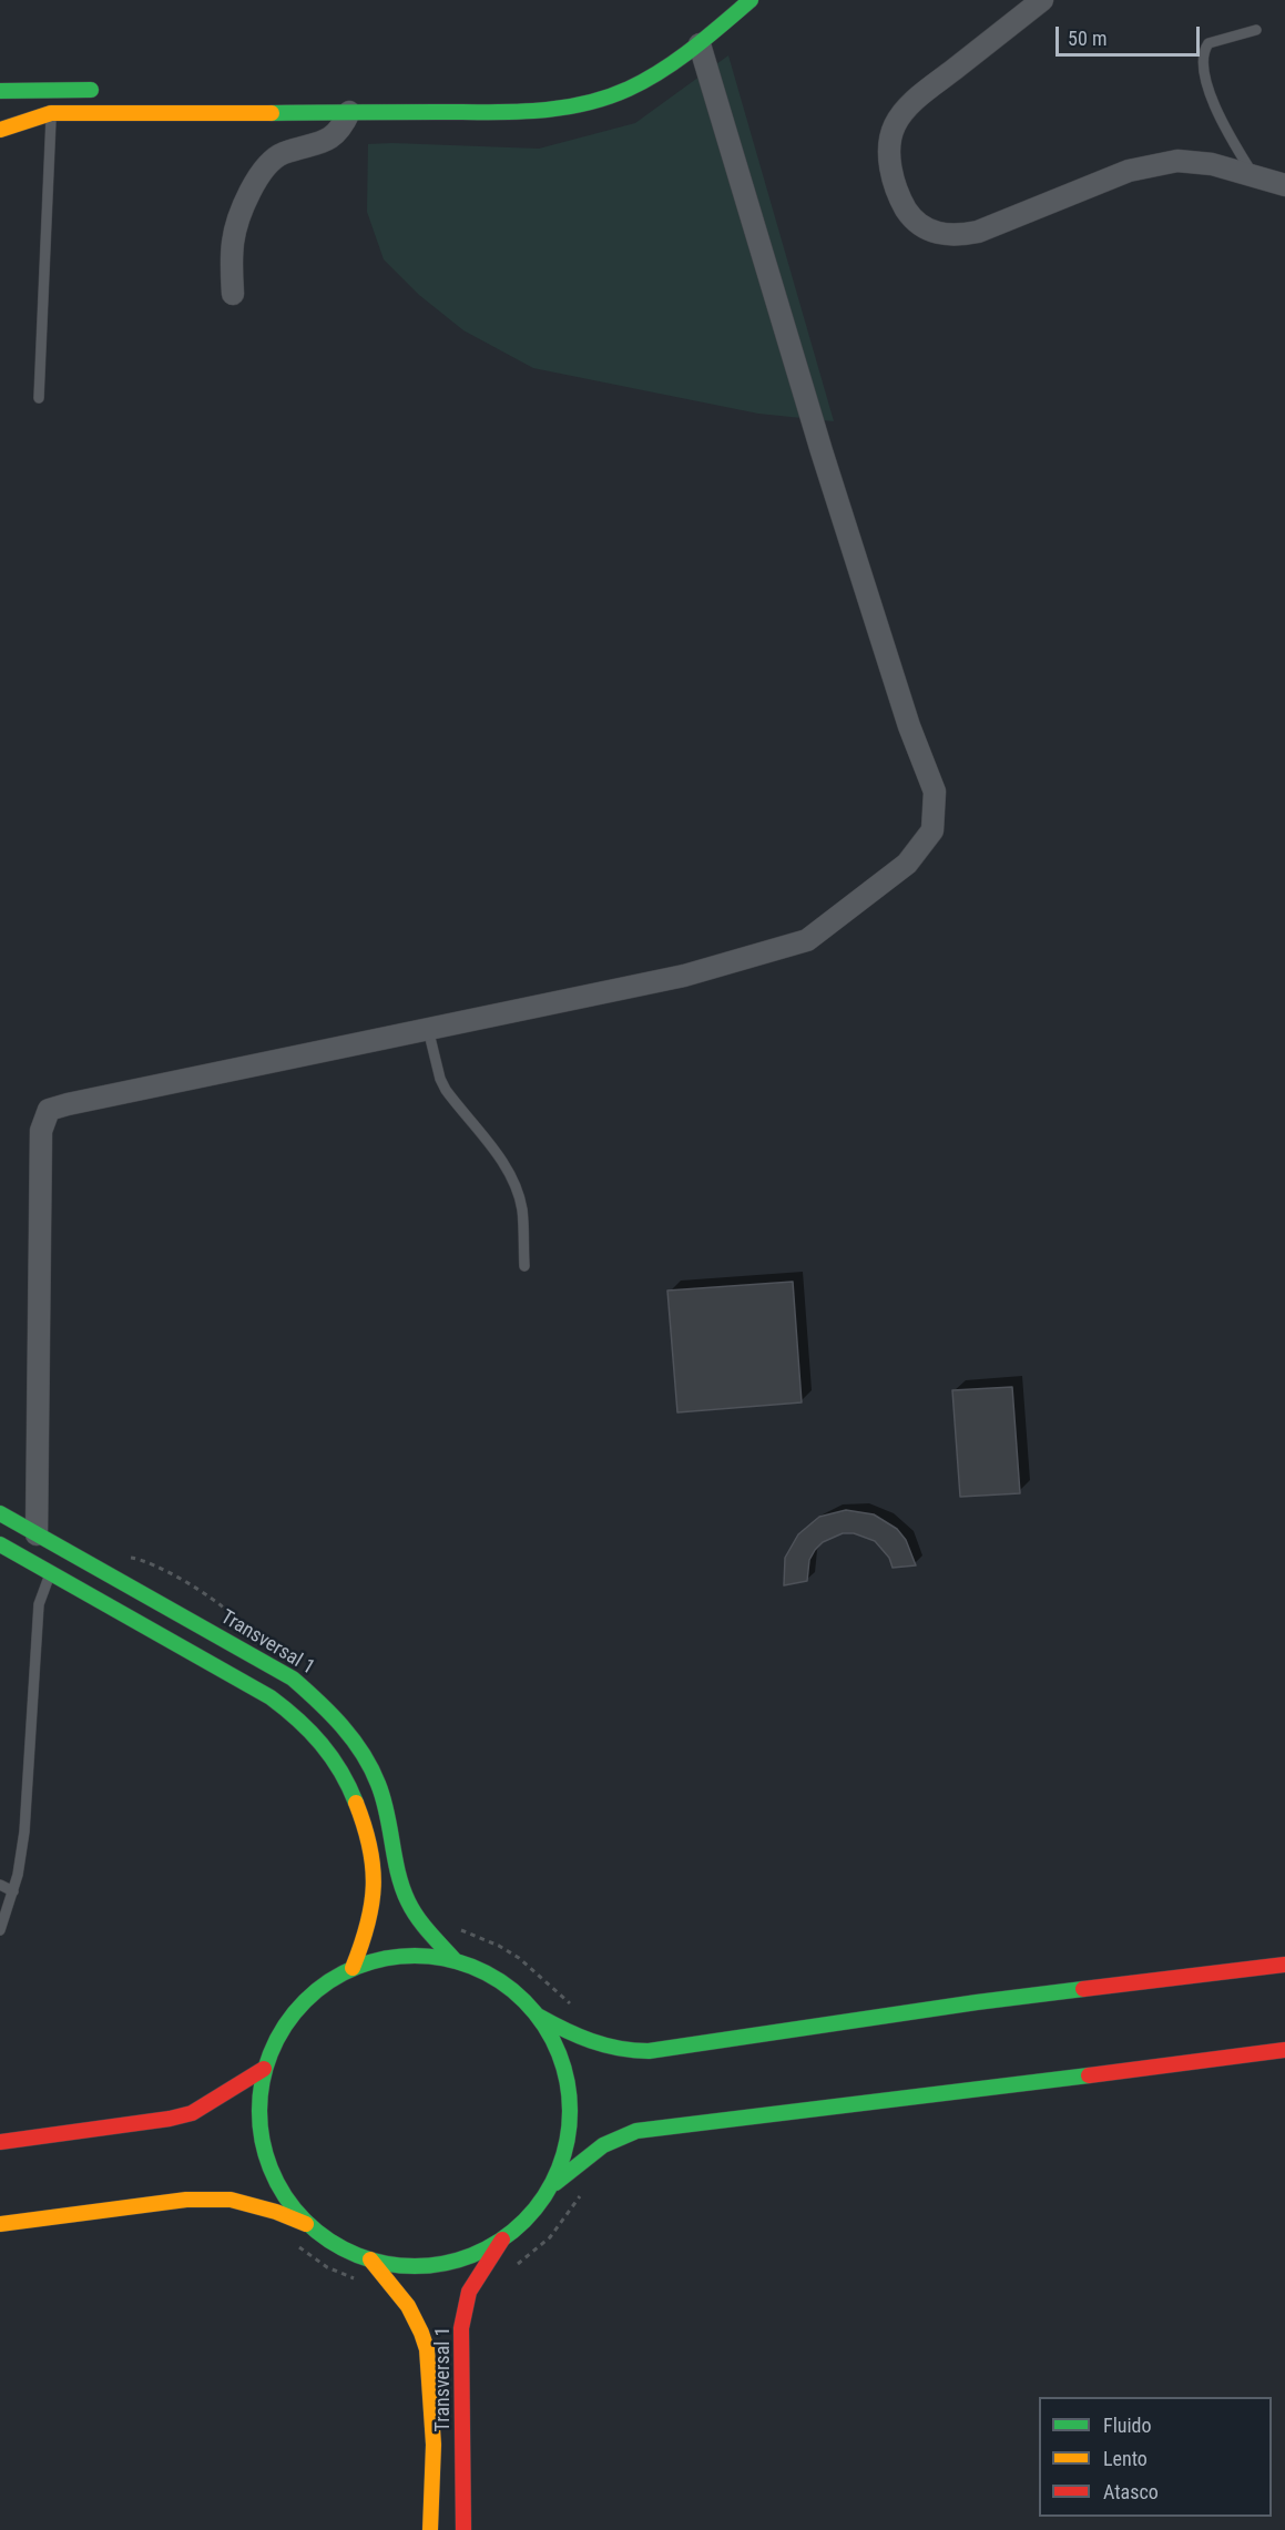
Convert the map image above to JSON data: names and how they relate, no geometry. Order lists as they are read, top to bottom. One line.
{"streets":{"street":["Transversal 1"]},"legend":["Fluido","Lento","Atasco"],"scale_bar":"50 m"}
